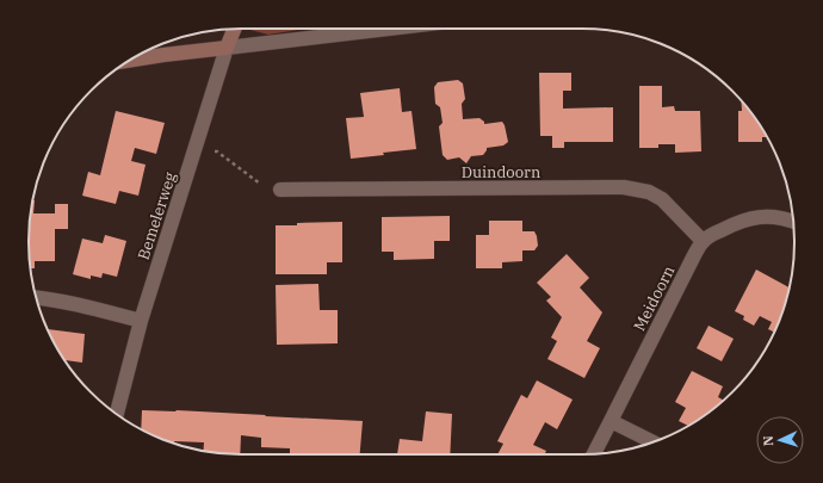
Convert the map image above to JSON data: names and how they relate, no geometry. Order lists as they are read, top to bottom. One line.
{"streets":{"street":["Duindoorn","Bemelerweg","Meidoorn"]},"crossings":[["Duindoorn","Meidoorn"]],"north":"left"}
